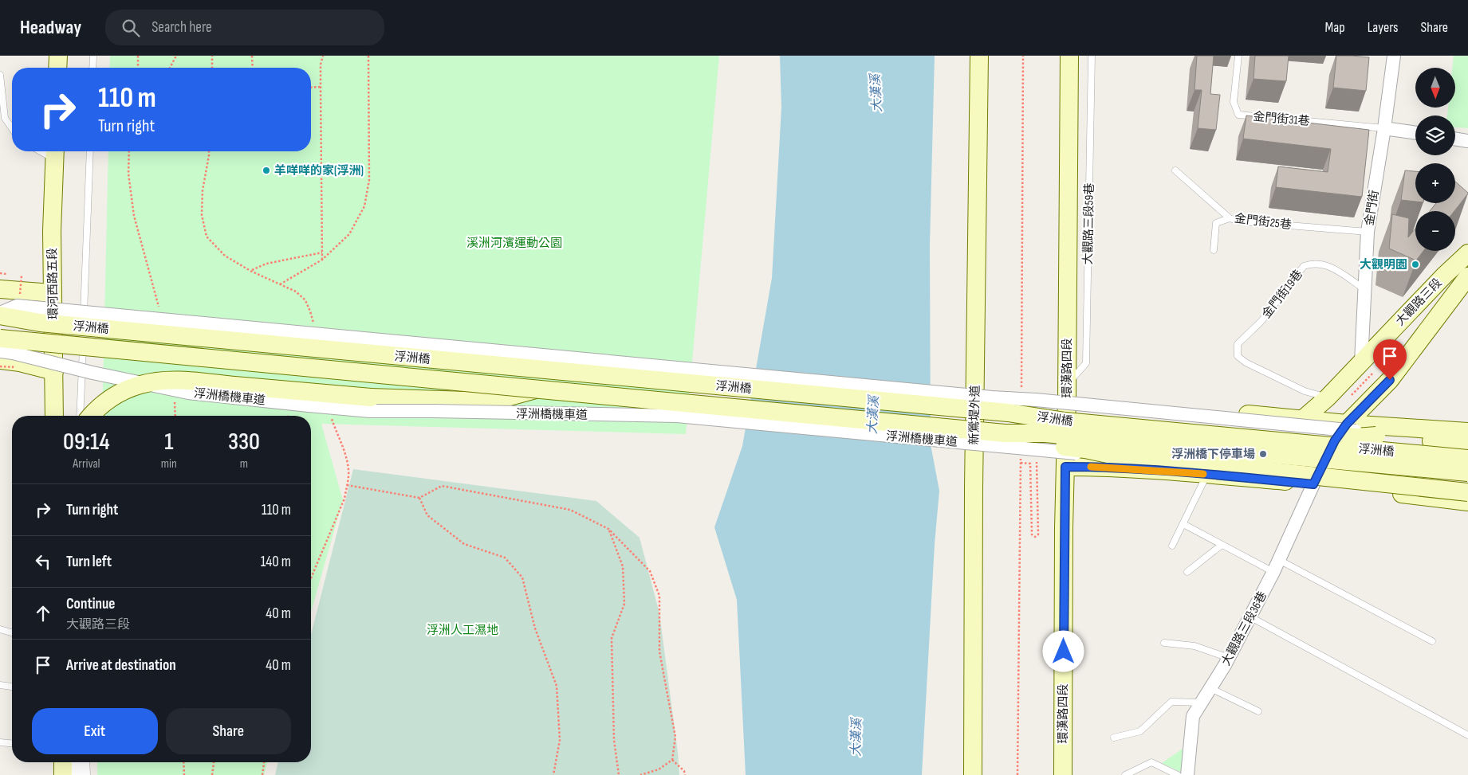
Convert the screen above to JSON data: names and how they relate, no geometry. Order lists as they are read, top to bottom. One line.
{"streets":{"main road":["環河西路五段","大觀路三段","浮洲橋","環漢路四段","新鶯堤外道"],"street":["金門街","浮洲橋機車道","大觀路三段36巷"],"lane":["金門街31巷","金門街25巷","大觀路三段59巷","金門街19巷"]},"crossings":[["金門街31巷","金門街"],["金門街","金門街25巷"],["金門街","金門街19巷"],["金門街","大觀路三段"],["大觀路三段59巷","環漢路四段"],["金門街19巷","大觀路三段"],["大觀路三段","大觀路三段36巷"]],"water":["大漢溪"],"parks":["溪洲河濱運動公園","浮洲人工濕地"],"places":["羊咩咩的家(浮洲)","大觀明園","浮洲橋下停車場"],"north":"bottom","page":{"header":"Headway","search":"Search here","nav":["Map","Layers","Share"],"map_buttons":["+","−"],"turn":["110 m","Turn right"],"eta":["09:14","Arrival","1","min","330","m"],"list":[{"name":"Turn right","value":"110 m"},{"name":"Turn left","value":"140 m"},{"name":"Continue","note":"大觀路三段","value":"40 m"},{"name":"Arrive at destination","value":"40 m"}],"buttons":["Exit","Share"]}}
